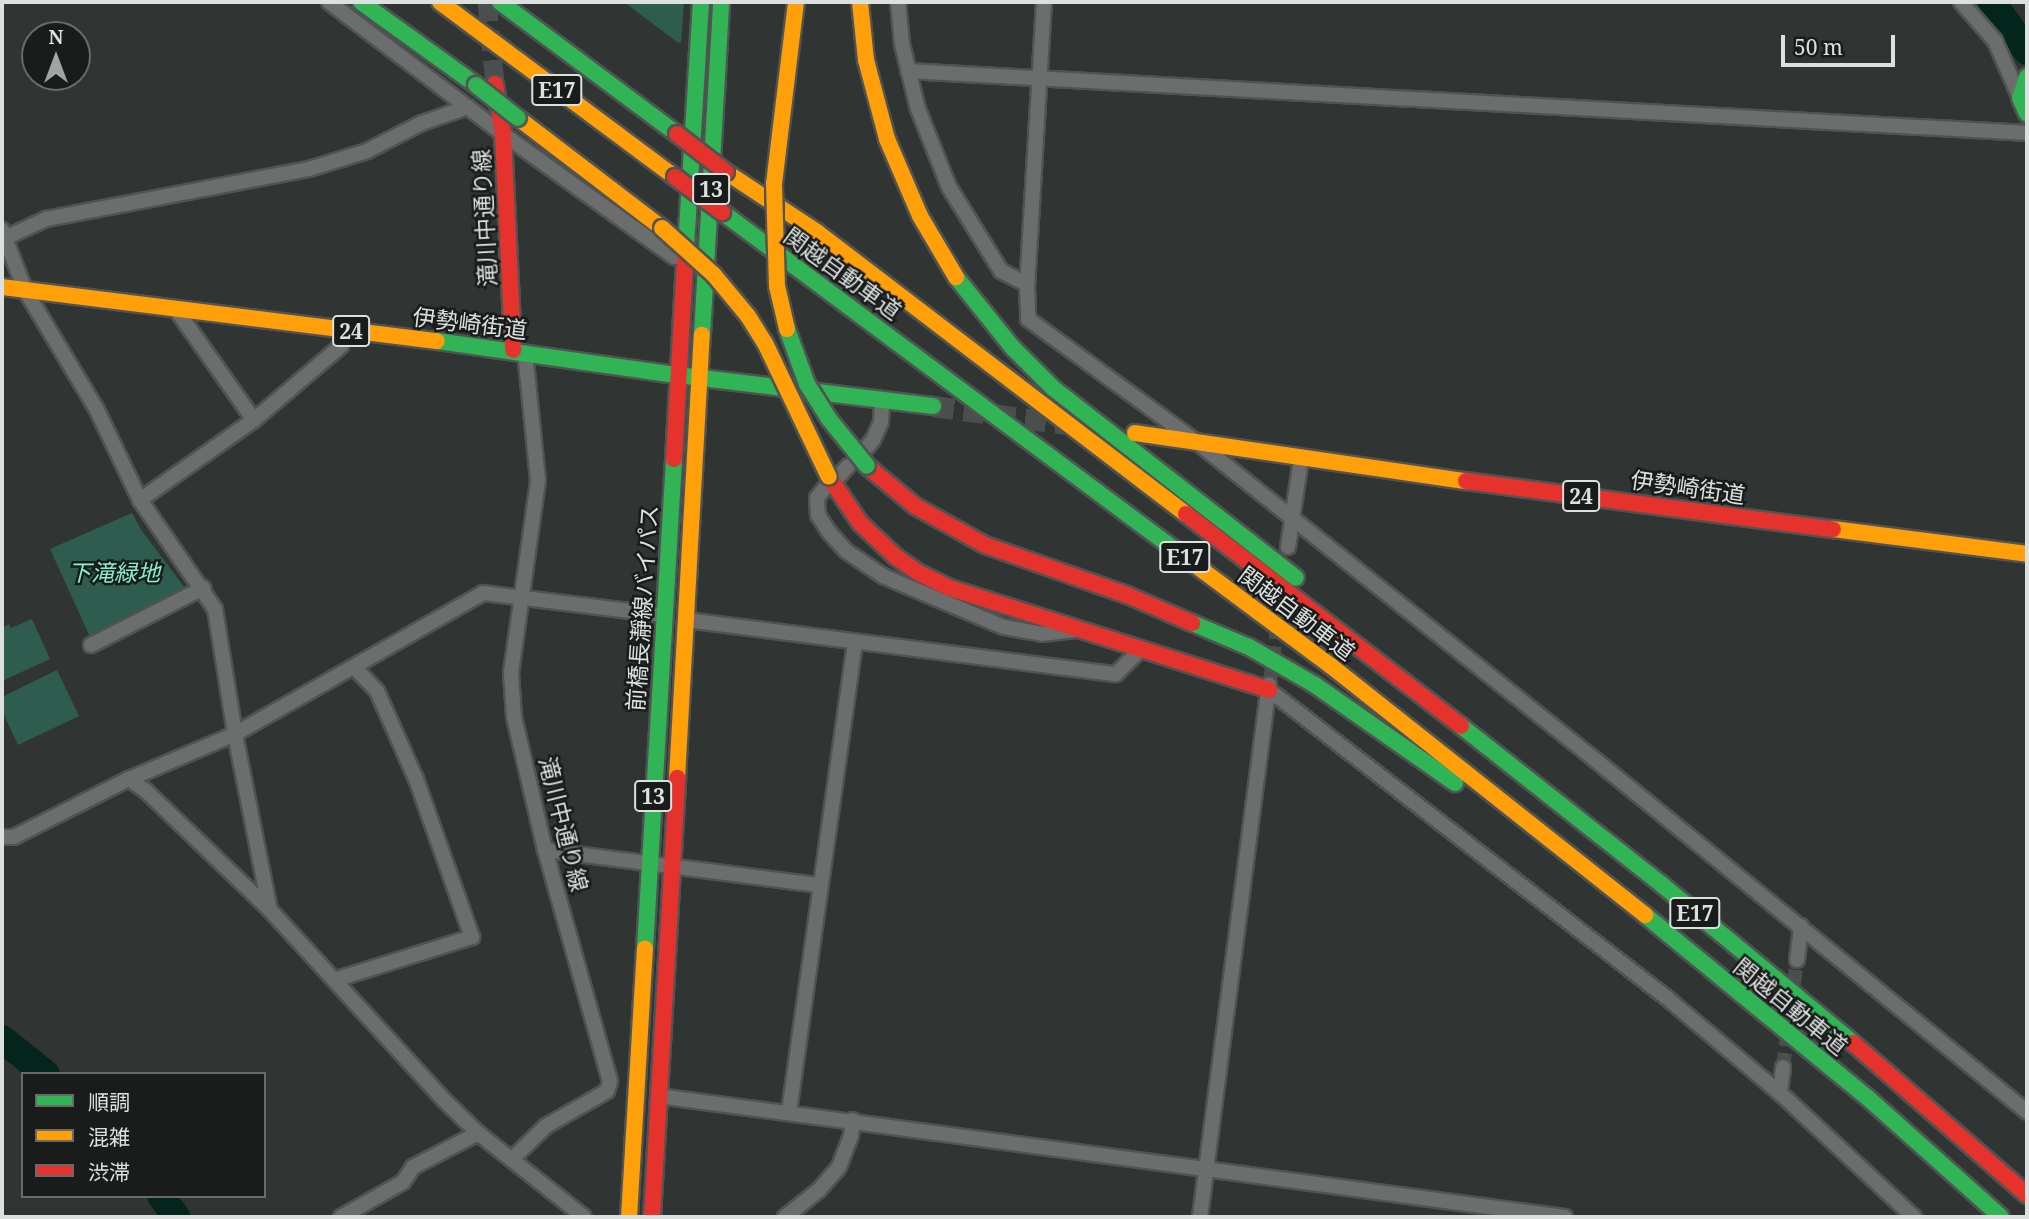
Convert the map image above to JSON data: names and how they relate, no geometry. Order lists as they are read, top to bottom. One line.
{"streets":{"main road":["E17","13","滝川中通り線","関越自動車道","伊勢崎街道","24","前橋長瀞線バイパス"]},"crossings":[["滝川中通り線","伊勢崎街道"],["伊勢崎街道","前橋長瀞線バイパス"]],"parks":["下滝緑地"],"legend":["順調","混雑","渋滞"],"scale_bar":"50 m","north":"top"}
